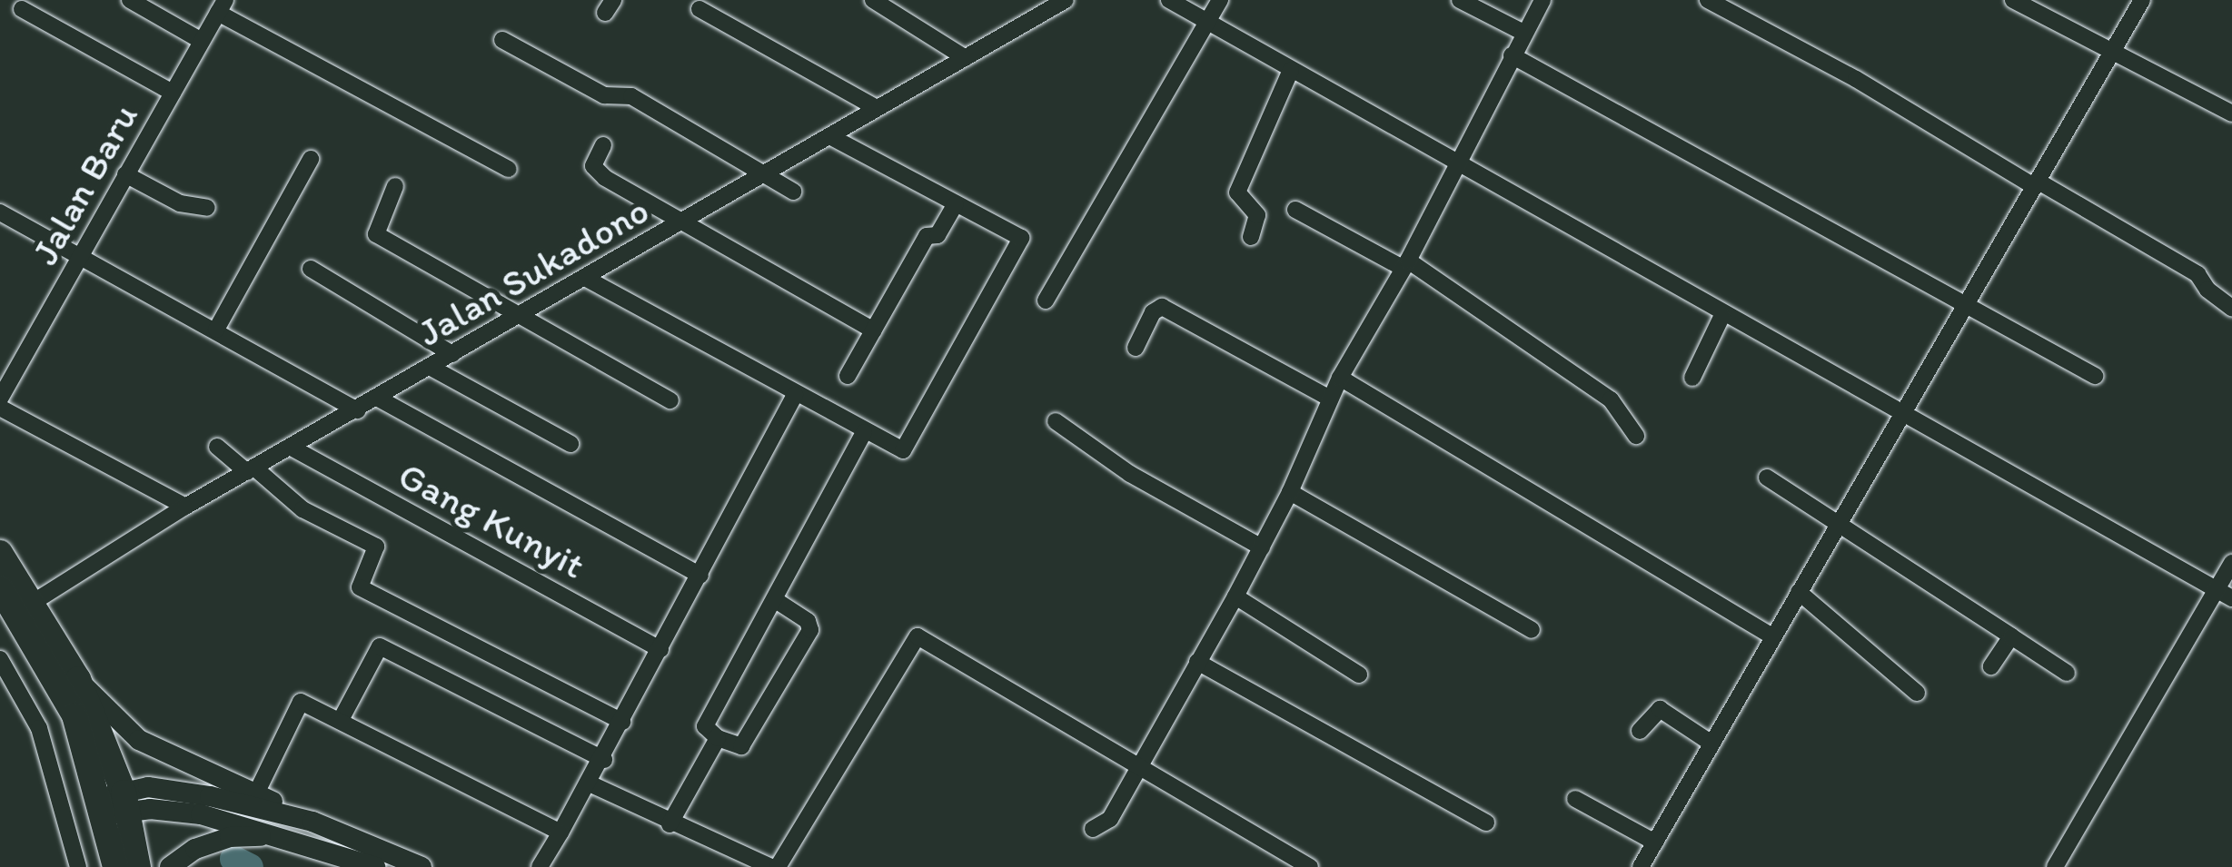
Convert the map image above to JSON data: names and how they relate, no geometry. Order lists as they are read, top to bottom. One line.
{"streets":{"street":["Jalan Baru","Jalan Sukadono","Gang Kunyit"]},"crossings":[["Jalan Sukadono","Gang Kunyit"]]}
